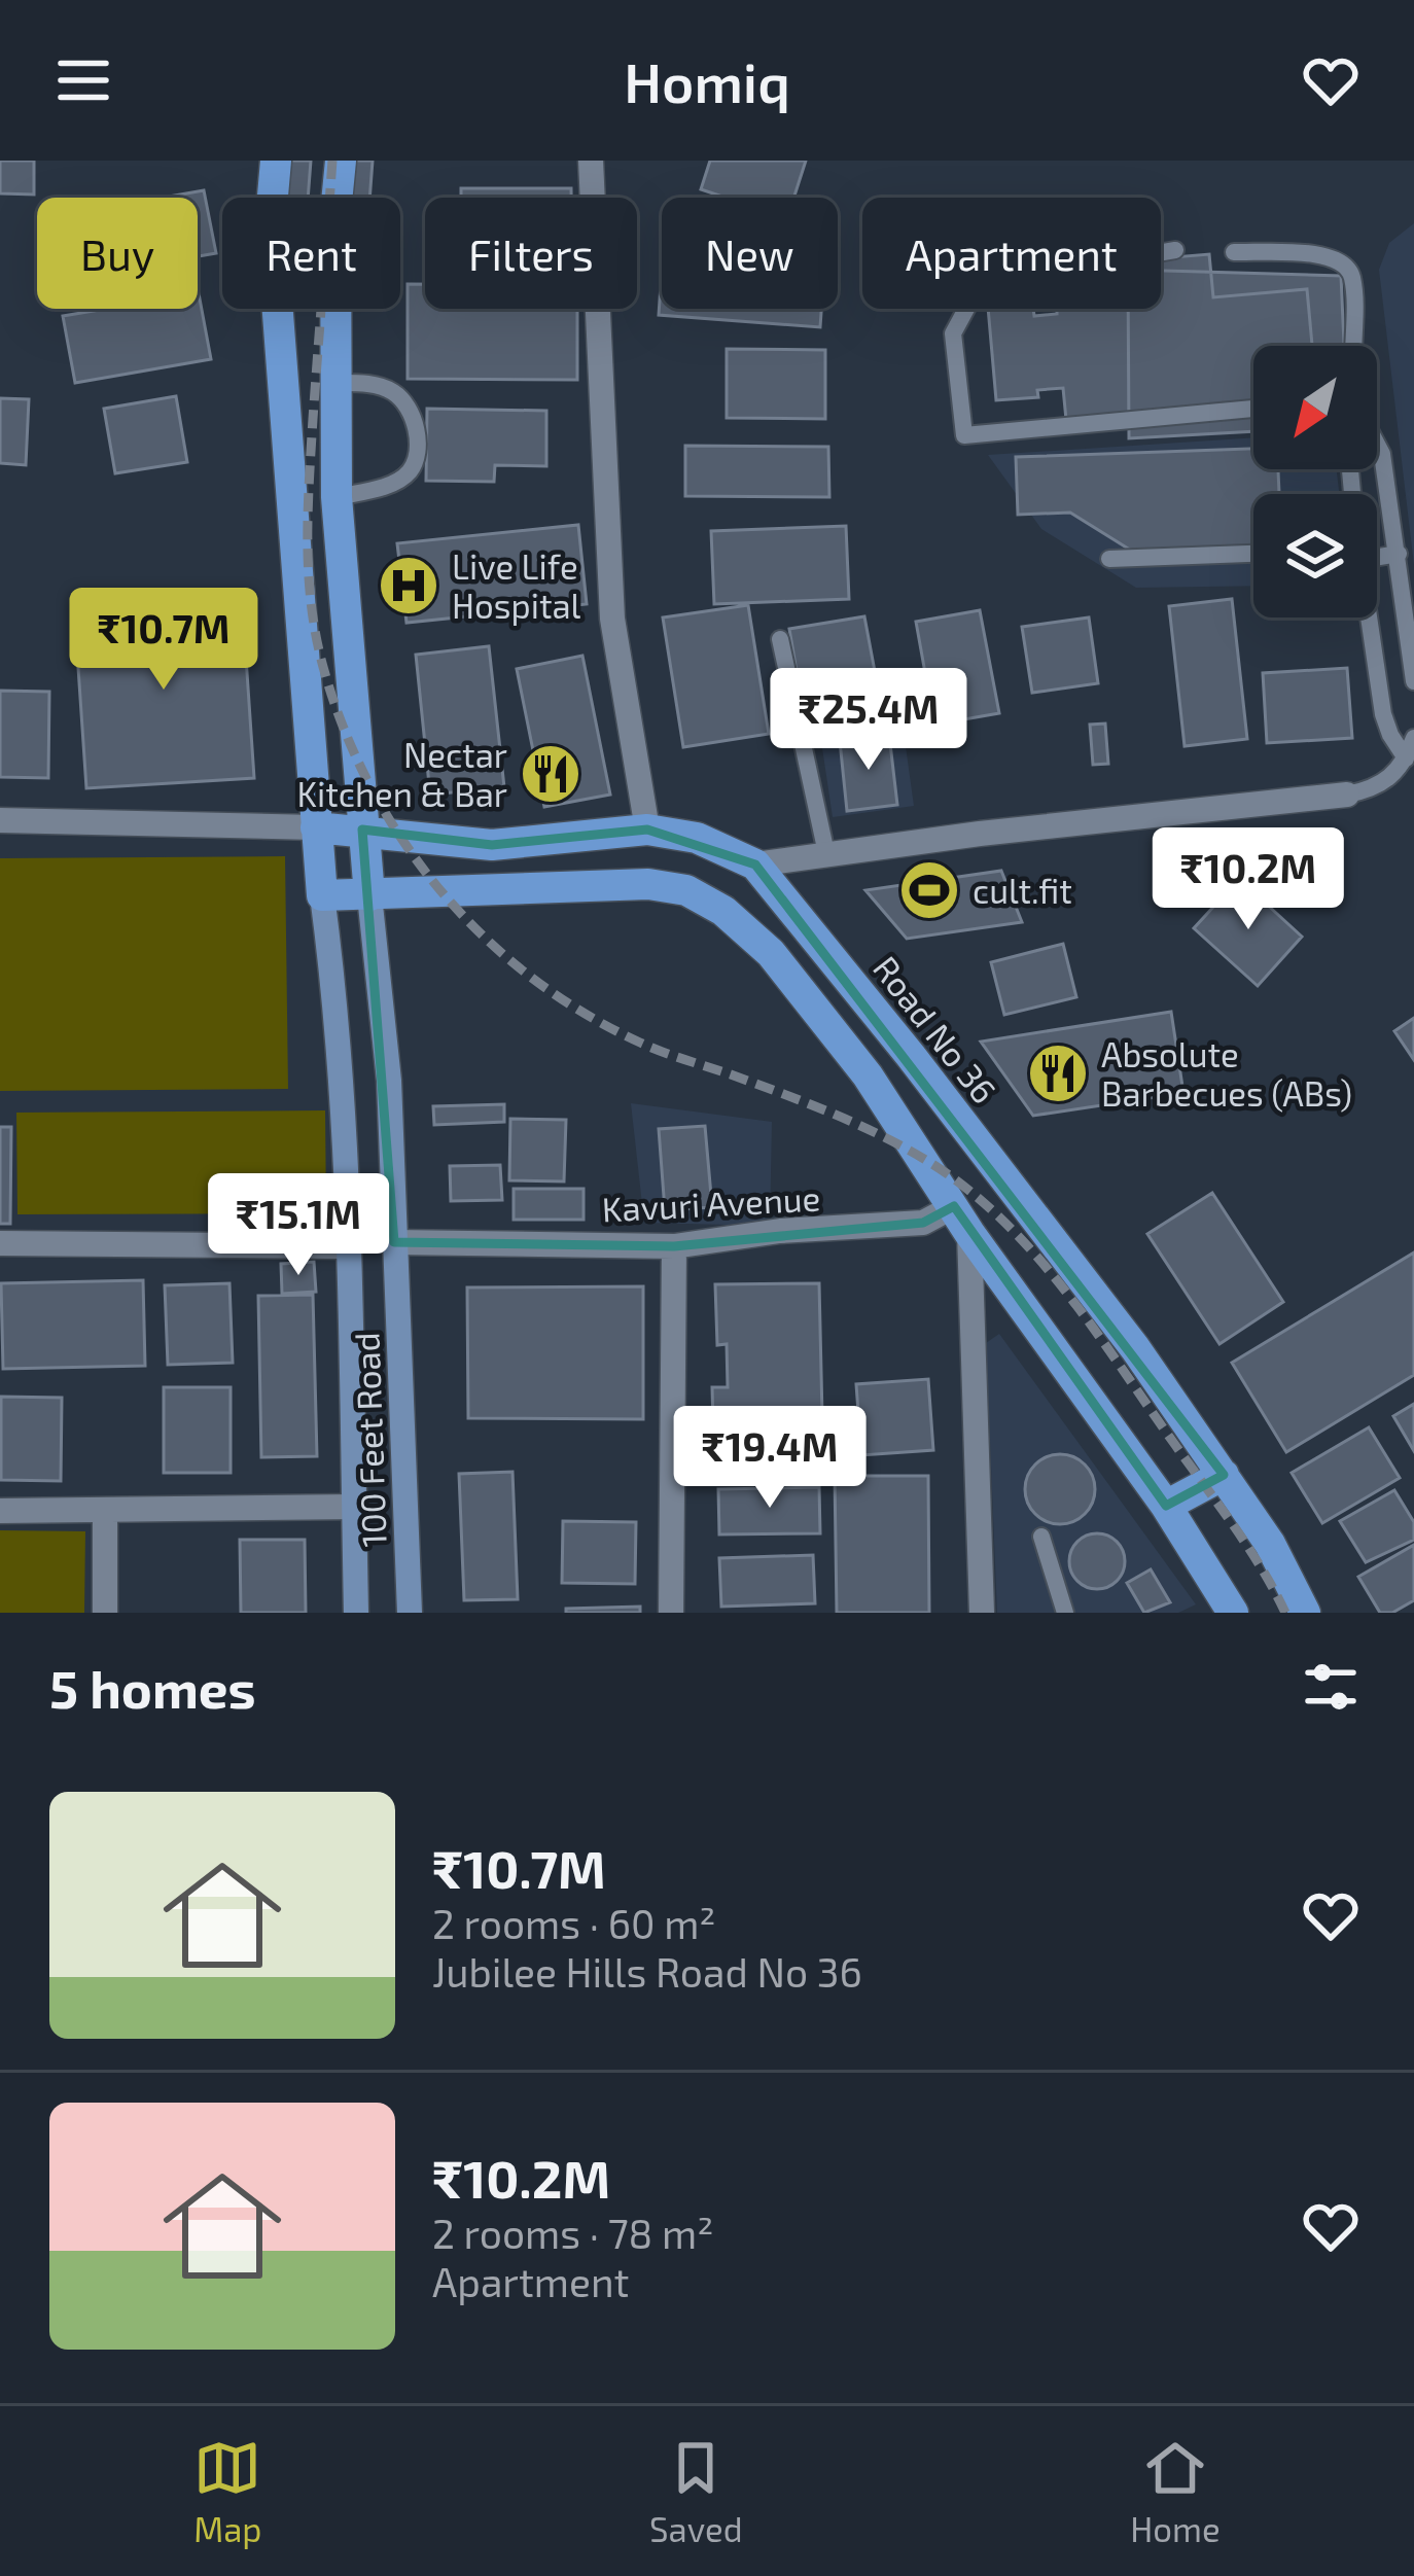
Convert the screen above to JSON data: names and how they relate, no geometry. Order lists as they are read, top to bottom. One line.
{"streets":{"main road":["Road No 36","100 Feet Road"],"street":["Kavuri Avenue"]},"crossings":[["Kavuri Avenue","100 Feet Road"]],"places":{"hospital":["Live Life Hospital"],"restaurant":["Nectar Kitchen & Bar","Absolute Barbecues (ABs)"],"sports":["cult.fit"]},"north":"bottom left","page":{"header":"Homiq","chip":["Buy","Rent","Filters","New","Apartment"],"price":["₹10.7M","₹25.4M","₹10.2M","₹15.1M","₹19.4M"],"heading":"5 homes","list":[{"name":"₹10.7M","note":"2 rooms · 60 m² · Jubilee Hills Road No 36"},{"name":"₹10.2M","note":"2 rooms · 78 m² · Apartment"}],"tabs":["Map","Saved","Home"]}}
